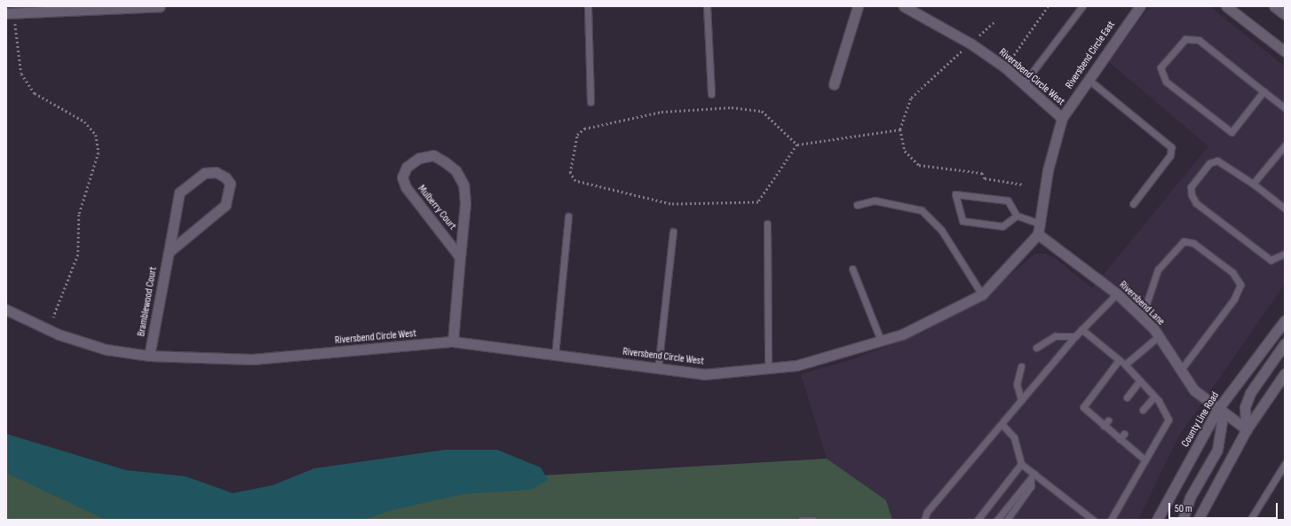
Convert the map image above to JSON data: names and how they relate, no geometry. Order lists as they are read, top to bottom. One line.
{"streets":{"street":["Riversbend Circle East","Riversbend Circle West","Mulberry Court","Bramblewood Court","Riversbend Lane","County Line Road"]},"crossings":[["Riversbend Circle East","Riversbend Circle West"],["Riversbend Circle West","Mulberry Court"],["Riversbend Circle West","Bramblewood Court"],["Riversbend Circle West","Riversbend Lane"],["Riversbend Lane","County Line Road"]],"scale_bar":"50 m"}
